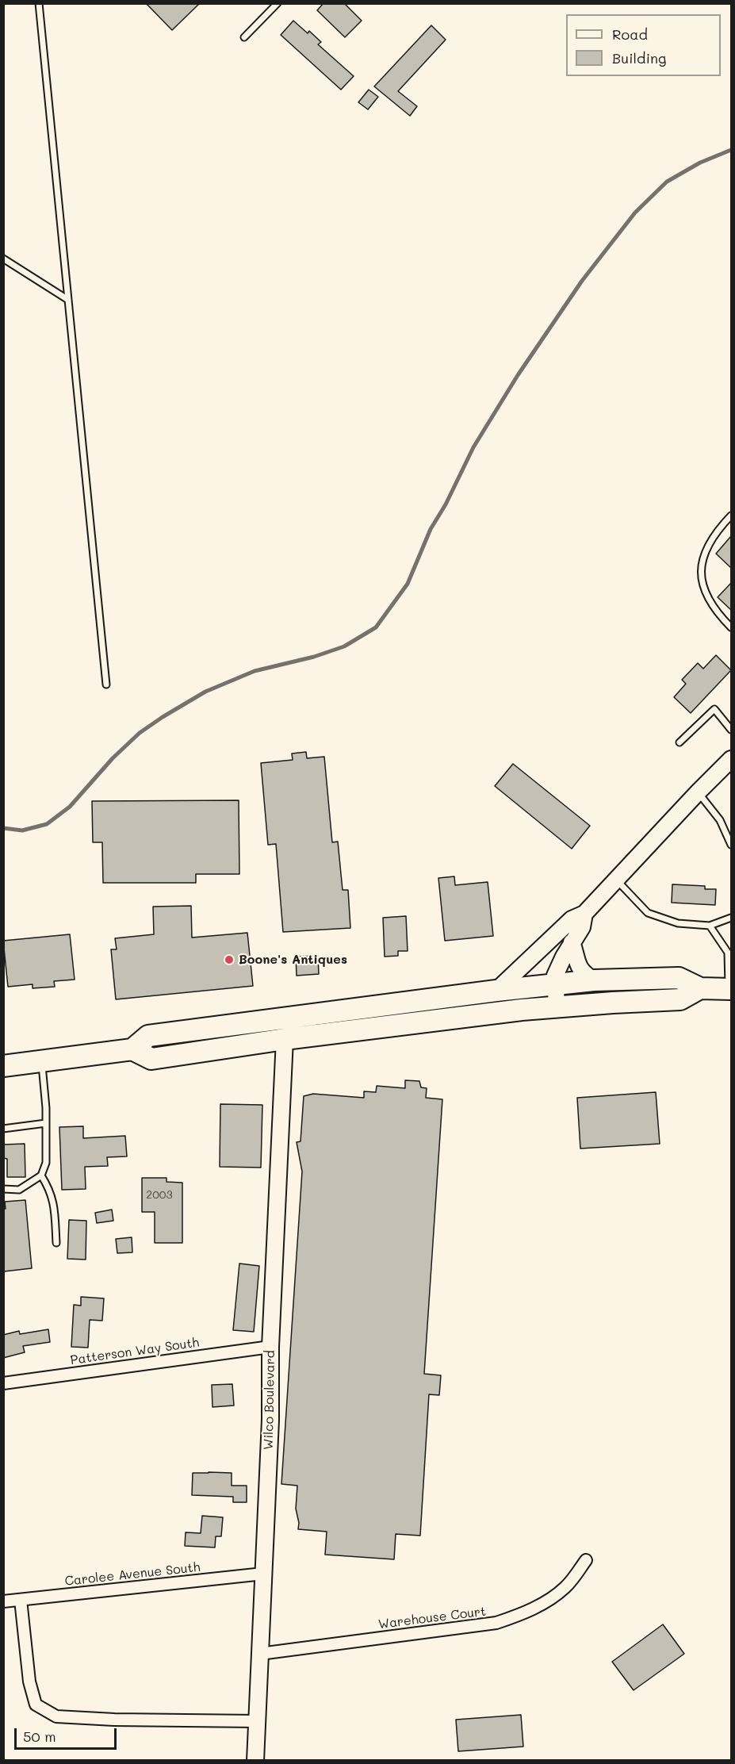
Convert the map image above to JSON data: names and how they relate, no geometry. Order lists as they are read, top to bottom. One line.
{"streets":{"street":["Patterson Way South","Wilco Boulevard","Carolee Avenue South","Warehouse Court"]},"crossings":[["Patterson Way South","Wilco Boulevard"],["Wilco Boulevard","Carolee Avenue South"],["Wilco Boulevard","Warehouse Court"]],"places":["Boone's Antiques"],"house_numbers":["2003"],"legend":["Road","Building"],"scale_bar":"50 m"}
